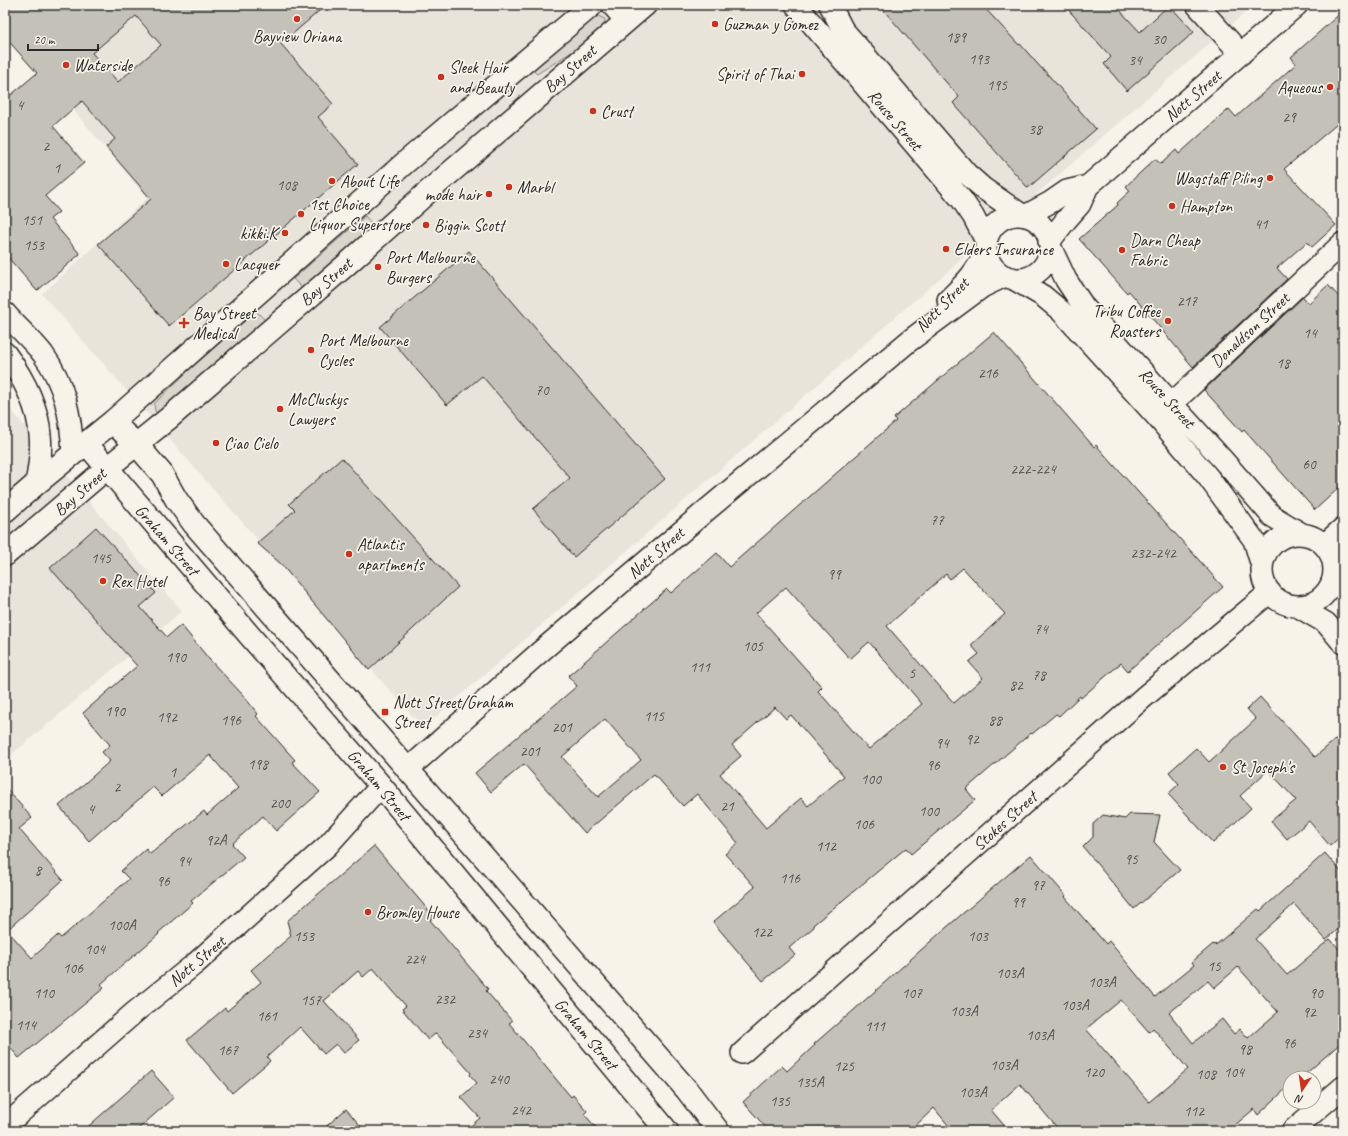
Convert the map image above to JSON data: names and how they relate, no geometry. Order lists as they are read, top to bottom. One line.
{"streets":{"main road":["Bay Street","Graham Street"],"street":["Nott Street","Rouse Street","Donaldson Street","Stokes Street"]},"crossings":[["Bay Street","Graham Street"],["Nott Street","Rouse Street"],["Nott Street","Graham Street"],["Rouse Street","Donaldson Street"],["Rouse Street","Stokes Street"]],"places":{"other":["Bayview Oriana","Guzman y Gomez","Waterside","Spirit of Thai","Sleek Hair and Beauty","Aqueous","Crust","Wagstaff Piling","About Life","Marbl","mode hair","Hampton","1st Choice Liquor Superstore","Biggin Scott","kikki.K","Elders Insurance","Darn Cheap Fabric","Lacquer","Port Melbourne Burgers","Tribu Coffee Roasters","Port Melbourne Cycles","McCluskys Lawyers","Ciao Cielo","Atlantis apartments","Rex Hotel","St Joseph's","Bromley House"],"health":["Bay Street Medical"],"transit":["Nott Street/Graham Street"]},"house_numbers":["189","30","193","34","195","4","29","38","2","1","108","151","41","153","217","14","18","216","70","60","222-224","77","232-242","145","99","74","105","190","111","5","78","82","190","115","192","196","88","201","92","94","201","198","96","1","100","2","200","21","4","100","106","92A","112","95","94","8","116","96","97","99","100A","122","153","103","104","224","15","106","103A","103A","110","107","90","232","157","103A","103A","92","161","114","111","234","103A","96","98","167","103A","125","120","104","108","240","135A","103A","135","242","112"],"scale_bar":"20 m","north":"bottom"}
